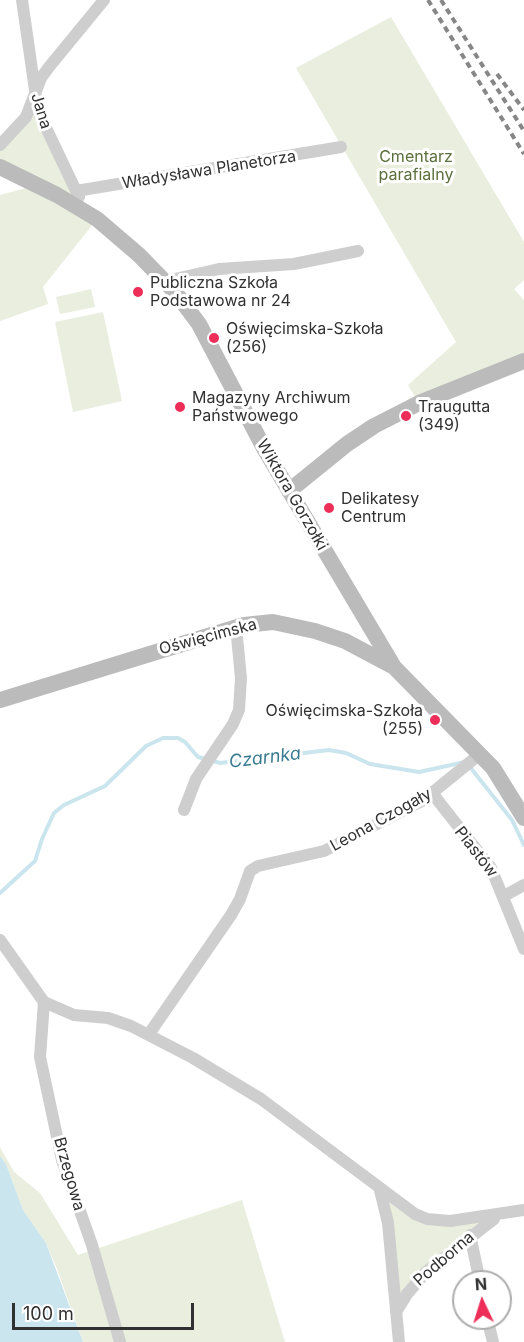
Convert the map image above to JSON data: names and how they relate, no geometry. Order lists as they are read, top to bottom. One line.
{"streets":{"main road":["Wiktora Gorzołki","Oświęcimska"],"street":["Jana","Władysława Planetorza","Leona Czogały","Piastów","Brzegowa","Podborna"]},"crossings":[["Jana","Władysława Planetorza"],["Jana","Wiktora Gorzołki"],["Wiktora Gorzołki","Oświęcimska"],["Oświęcimska","Leona Czogały"],["Leona Czogały","Piastów"]],"water":["Czarnka"],"parks":["Cmentarz parafialny"],"places":["Publiczna Szkoła Podstawowa nr 24","Oświęcimska-Szkoła (256)","Magazyny Archiwum Państwowego","Traugutta (349)","Delikatesy Centrum","Oświęcimska-Szkoła (255)"],"scale_bar":"100 m","north":"top"}
